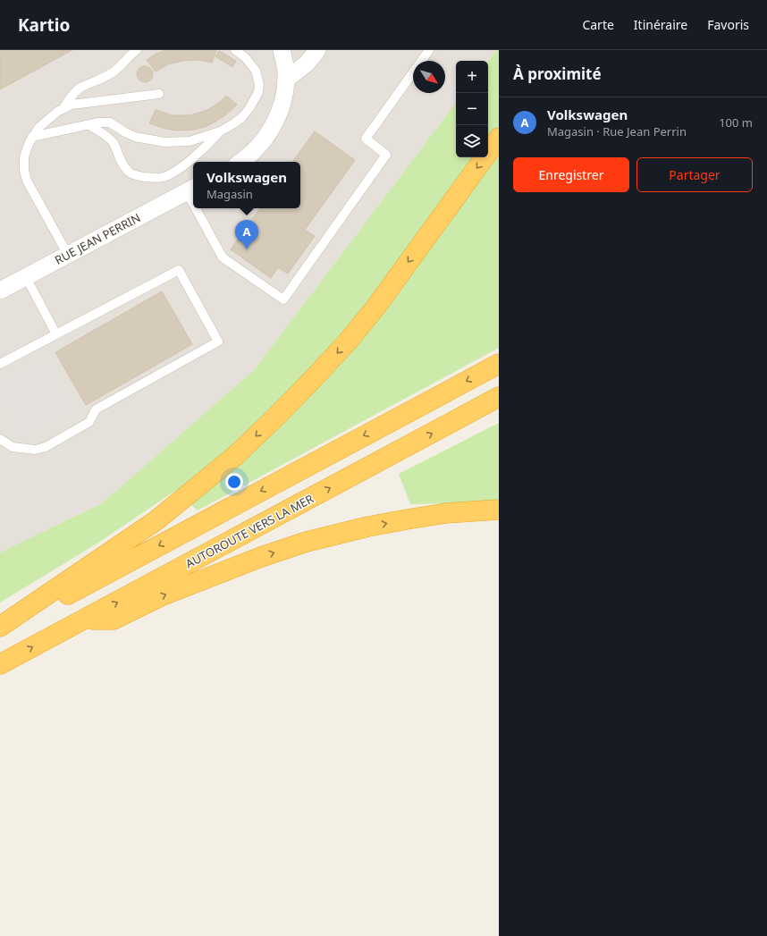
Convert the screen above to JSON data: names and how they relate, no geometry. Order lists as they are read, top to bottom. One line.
{"streets":{"highway":["AUTOROUTE VERS LA MER"],"street":["RUE JEAN PERRIN"]},"north":"bottom right","page":{"header":"Kartio","nav":["Carte","Itinéraire","Favoris"],"heading":"À proximité","map_buttons":["+","−"],"list":[{"mark":"A","name":"Volkswagen","note":"Magasin · Rue Jean Perrin","value":"100 m"}],"buttons":["Enregistrer","Partager"],"popup":["Volkswagen","Magasin"],"pins":"A"}}
